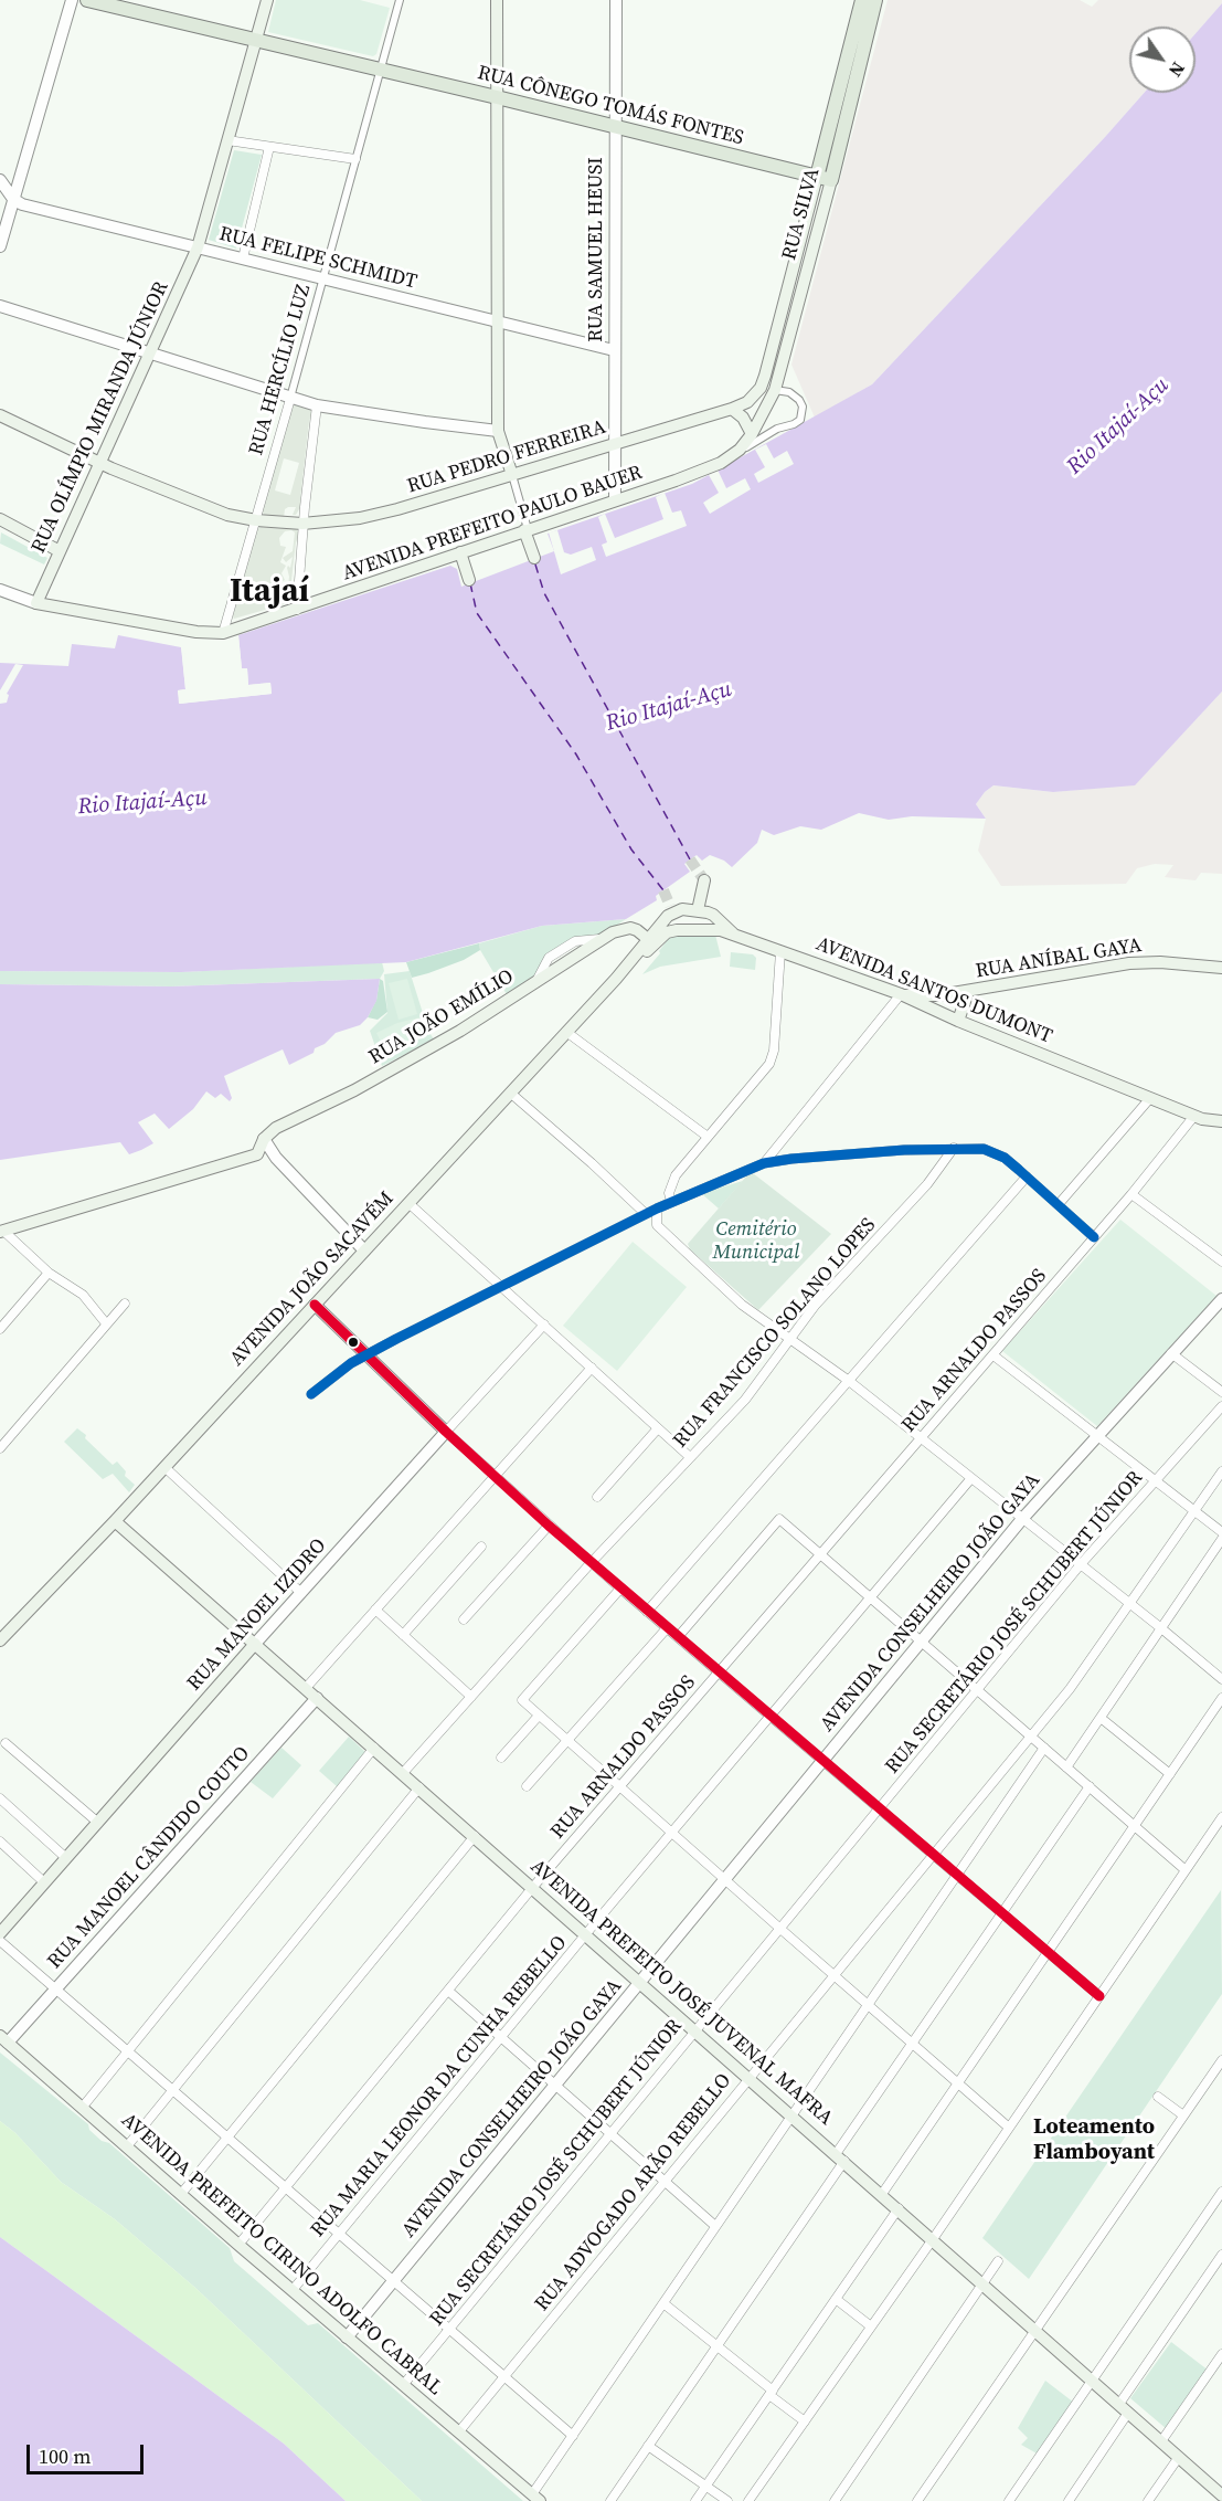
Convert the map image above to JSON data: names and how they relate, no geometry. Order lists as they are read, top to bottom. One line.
{"streets":{"main road":["RUA CÔNEGO TOMÁS FONTES","RUA SILVA","RUA OLÍMPIO MIRANDA JÚNIOR","RUA PEDRO FERREIRA","AVENIDA PREFEITO PAULO BAUER","RUA ANÍBAL GAYA","AVENIDA SANTOS DUMONT","RUA JOÃO EMÍLIO","AVENIDA JOÃO SACAVÉM","RUA MANOEL IZIDRO","AVENIDA PREFEITO JOSÉ JUVENAL MAFRA","AVENIDA PREFEITO CIRINO ADOLFO CABRAL"],"street":["RUA SAMUEL HEUSI","RUA FELIPE SCHMIDT","RUA HERCÍLIO LUZ","RUA FRANCISCO SOLANO LOPES","RUA ARNALDO PASSOS","AVENIDA CONSELHEIRO JOÃO GAYA","RUA SECRETÁRIO JOSÉ SCHUBERT JÚNIOR","RUA MANOEL CÂNDIDO COUTO","RUA MARIA LEONOR DA CUNHA REBELLO","RUA ADVOGADO ARÃO REBELLO"]},"crossings":[["RUA CÔNEGO TOMÁS FONTES","RUA SILVA"],["RUA CÔNEGO TOMÁS FONTES","RUA SAMUEL HEUSI"],["RUA CÔNEGO TOMÁS FONTES","RUA HERCÍLIO LUZ"],["RUA CÔNEGO TOMÁS FONTES","RUA OLÍMPIO MIRANDA JÚNIOR"],["RUA SILVA","RUA PEDRO FERREIRA"],["RUA SILVA","AVENIDA PREFEITO PAULO BAUER"],["RUA SAMUEL HEUSI","RUA FELIPE SCHMIDT"],["RUA SAMUEL HEUSI","RUA PEDRO FERREIRA"],["RUA SAMUEL HEUSI","AVENIDA PREFEITO PAULO BAUER"],["RUA FELIPE SCHMIDT","RUA HERCÍLIO LUZ"],["RUA FELIPE SCHMIDT","RUA OLÍMPIO MIRANDA JÚNIOR"],["RUA HERCÍLIO LUZ","RUA PEDRO FERREIRA"],["RUA HERCÍLIO LUZ","AVENIDA PREFEITO PAULO BAUER"],["RUA OLÍMPIO MIRANDA JÚNIOR","RUA PEDRO FERREIRA"],["RUA OLÍMPIO MIRANDA JÚNIOR","AVENIDA PREFEITO PAULO BAUER"],["RUA ANÍBAL GAYA","AVENIDA SANTOS DUMONT"],["AVENIDA SANTOS DUMONT","AVENIDA JOÃO SACAVÉM"],["AVENIDA SANTOS DUMONT","RUA ARNALDO PASSOS"],["RUA JOÃO EMÍLIO","AVENIDA JOÃO SACAVÉM"],["AVENIDA JOÃO SACAVÉM","AVENIDA PREFEITO JOSÉ JUVENAL MAFRA"],["RUA FRANCISCO SOLANO LOPES","AVENIDA PREFEITO JOSÉ JUVENAL MAFRA"],["RUA ARNALDO PASSOS","AVENIDA PREFEITO JOSÉ JUVENAL MAFRA"],["RUA ARNALDO PASSOS","AVENIDA PREFEITO CIRINO ADOLFO CABRAL"],["AVENIDA CONSELHEIRO JOÃO GAYA","AVENIDA PREFEITO JOSÉ JUVENAL MAFRA"],["AVENIDA CONSELHEIRO JOÃO GAYA","AVENIDA PREFEITO CIRINO ADOLFO CABRAL"],["RUA MANOEL IZIDRO","AVENIDA PREFEITO JOSÉ JUVENAL MAFRA"],["RUA SECRETÁRIO JOSÉ SCHUBERT JÚNIOR","AVENIDA PREFEITO JOSÉ JUVENAL MAFRA"],["RUA SECRETÁRIO JOSÉ SCHUBERT JÚNIOR","AVENIDA PREFEITO CIRINO ADOLFO CABRAL"],["RUA MANOEL CÂNDIDO COUTO","AVENIDA PREFEITO JOSÉ JUVENAL MAFRA"],["RUA MANOEL CÂNDIDO COUTO","AVENIDA PREFEITO CIRINO ADOLFO CABRAL"],["AVENIDA PREFEITO JOSÉ JUVENAL MAFRA","RUA MARIA LEONOR DA CUNHA REBELLO"],["AVENIDA PREFEITO JOSÉ JUVENAL MAFRA","RUA ADVOGADO ARÃO REBELLO"],["RUA MARIA LEONOR DA CUNHA REBELLO","AVENIDA PREFEITO CIRINO ADOLFO CABRAL"],["RUA ADVOGADO ARÃO REBELLO","AVENIDA PREFEITO CIRINO ADOLFO CABRAL"]],"districts":["Itajaí","Loteamento Flamboyant"],"water":["Rio Itajaí-Açu"],"parks":["Cemitério Municipal"],"scale_bar":"100 m","north":"bottom right"}
